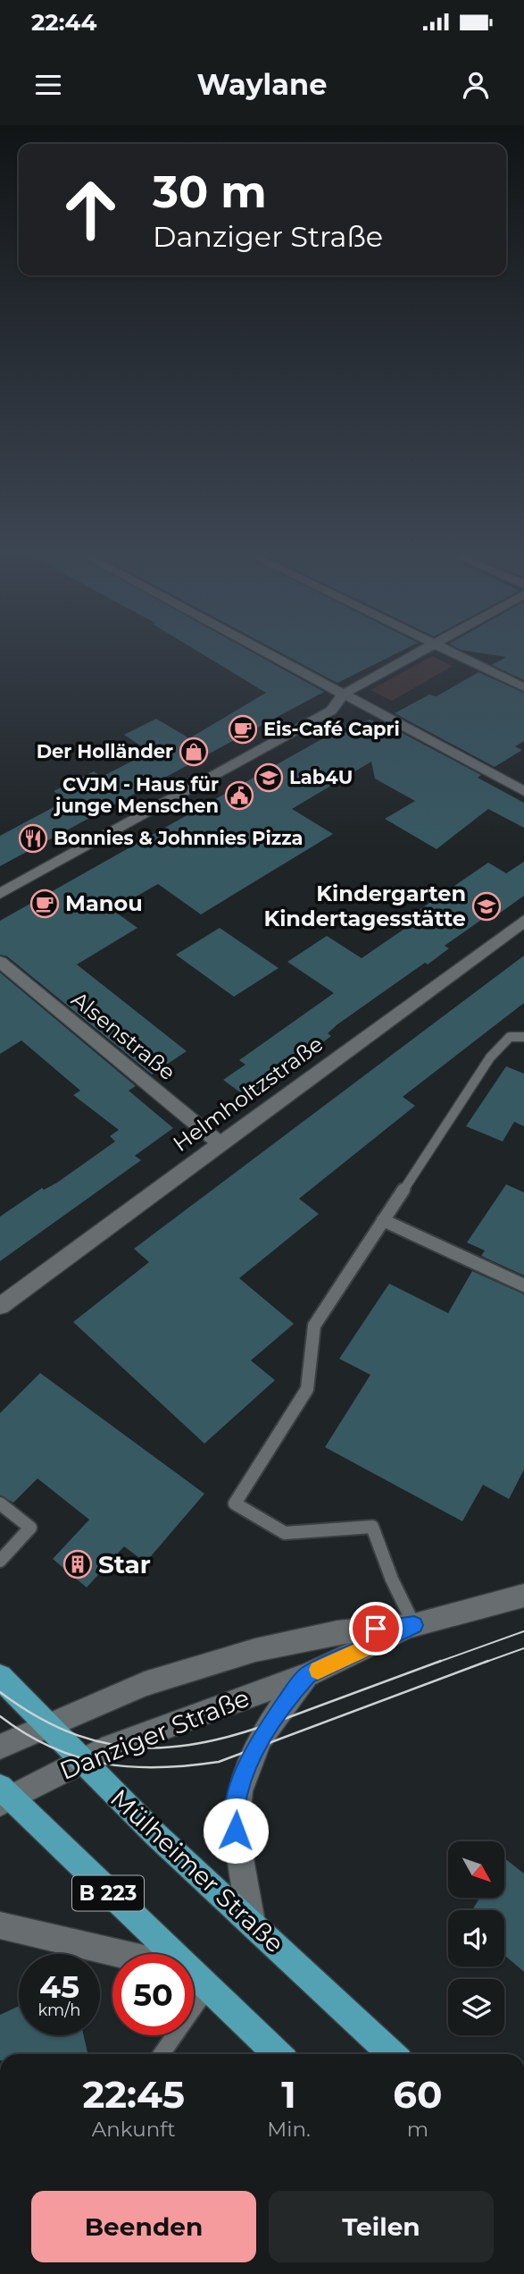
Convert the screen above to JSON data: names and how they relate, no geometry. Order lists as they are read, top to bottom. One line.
{"streets":{"main road":["Mülheimer Straße","B 223"],"street":["Alsenstraße","Helmholtzstraße","Danziger Straße"]},"crossings":[["Alsenstraße","Helmholtzstraße"],["Danziger Straße","Mülheimer Straße"],["Danziger Straße","B 223"]],"places":{"cafe":["Eis-Café Capri","Manou"],"shop":["Der Holländer"],"school or university":["Lab4U","Kindergarten Kindertagesstätte"],"public building":["CVJM - Haus für junge Menschen"],"restaurant":["Bonnies & Johnnies Pizza"],"building":["Star"]},"north":"bottom right","page":{"status":"22:44","header":"Waylane","turn":["30 m","Danziger Straße"],"speed":"45 km/h","limit":"50","eta":["22:45","Ankunft","1","Min.","60","m"],"buttons":["Beenden","Teilen"]}}
